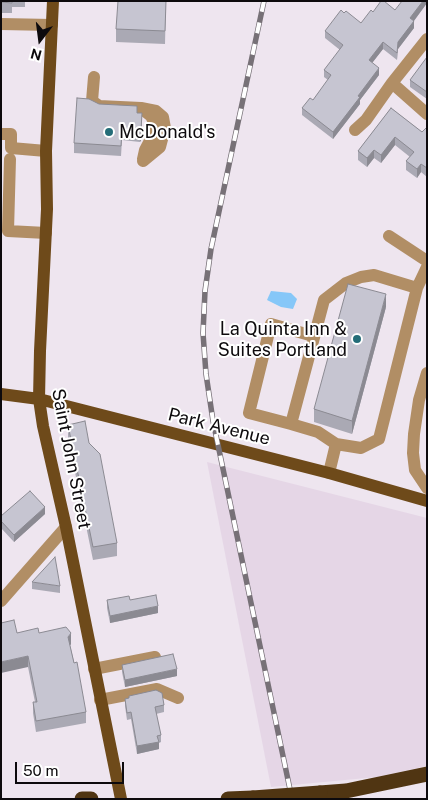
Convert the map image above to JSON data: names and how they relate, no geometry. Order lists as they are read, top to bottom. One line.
{"streets":{"main road":["Park Avenue","Saint John Street"]},"crossings":[["Park Avenue","Saint John Street"]],"places":["McDonald's","La Quinta Inn & Suites Portland"],"scale_bar":"50 m","north":"bottom"}
